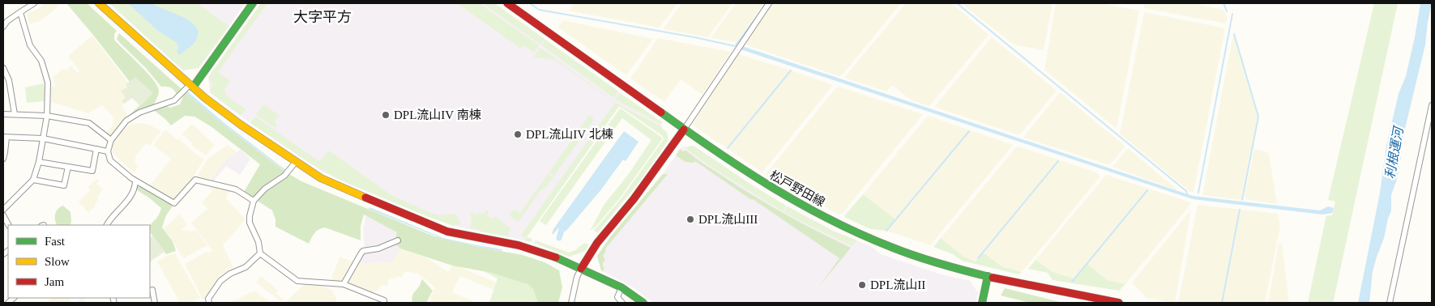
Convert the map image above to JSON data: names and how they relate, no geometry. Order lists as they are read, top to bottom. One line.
{"streets":{"street":["松戸野田線"]},"districts":["大字平方"],"water":["利根運河"],"places":["DPL流山IV 南棟","DPL流山IV 北棟","DPL流山III","DPL流山II"],"legend":["Fast","Slow","Jam"]}
